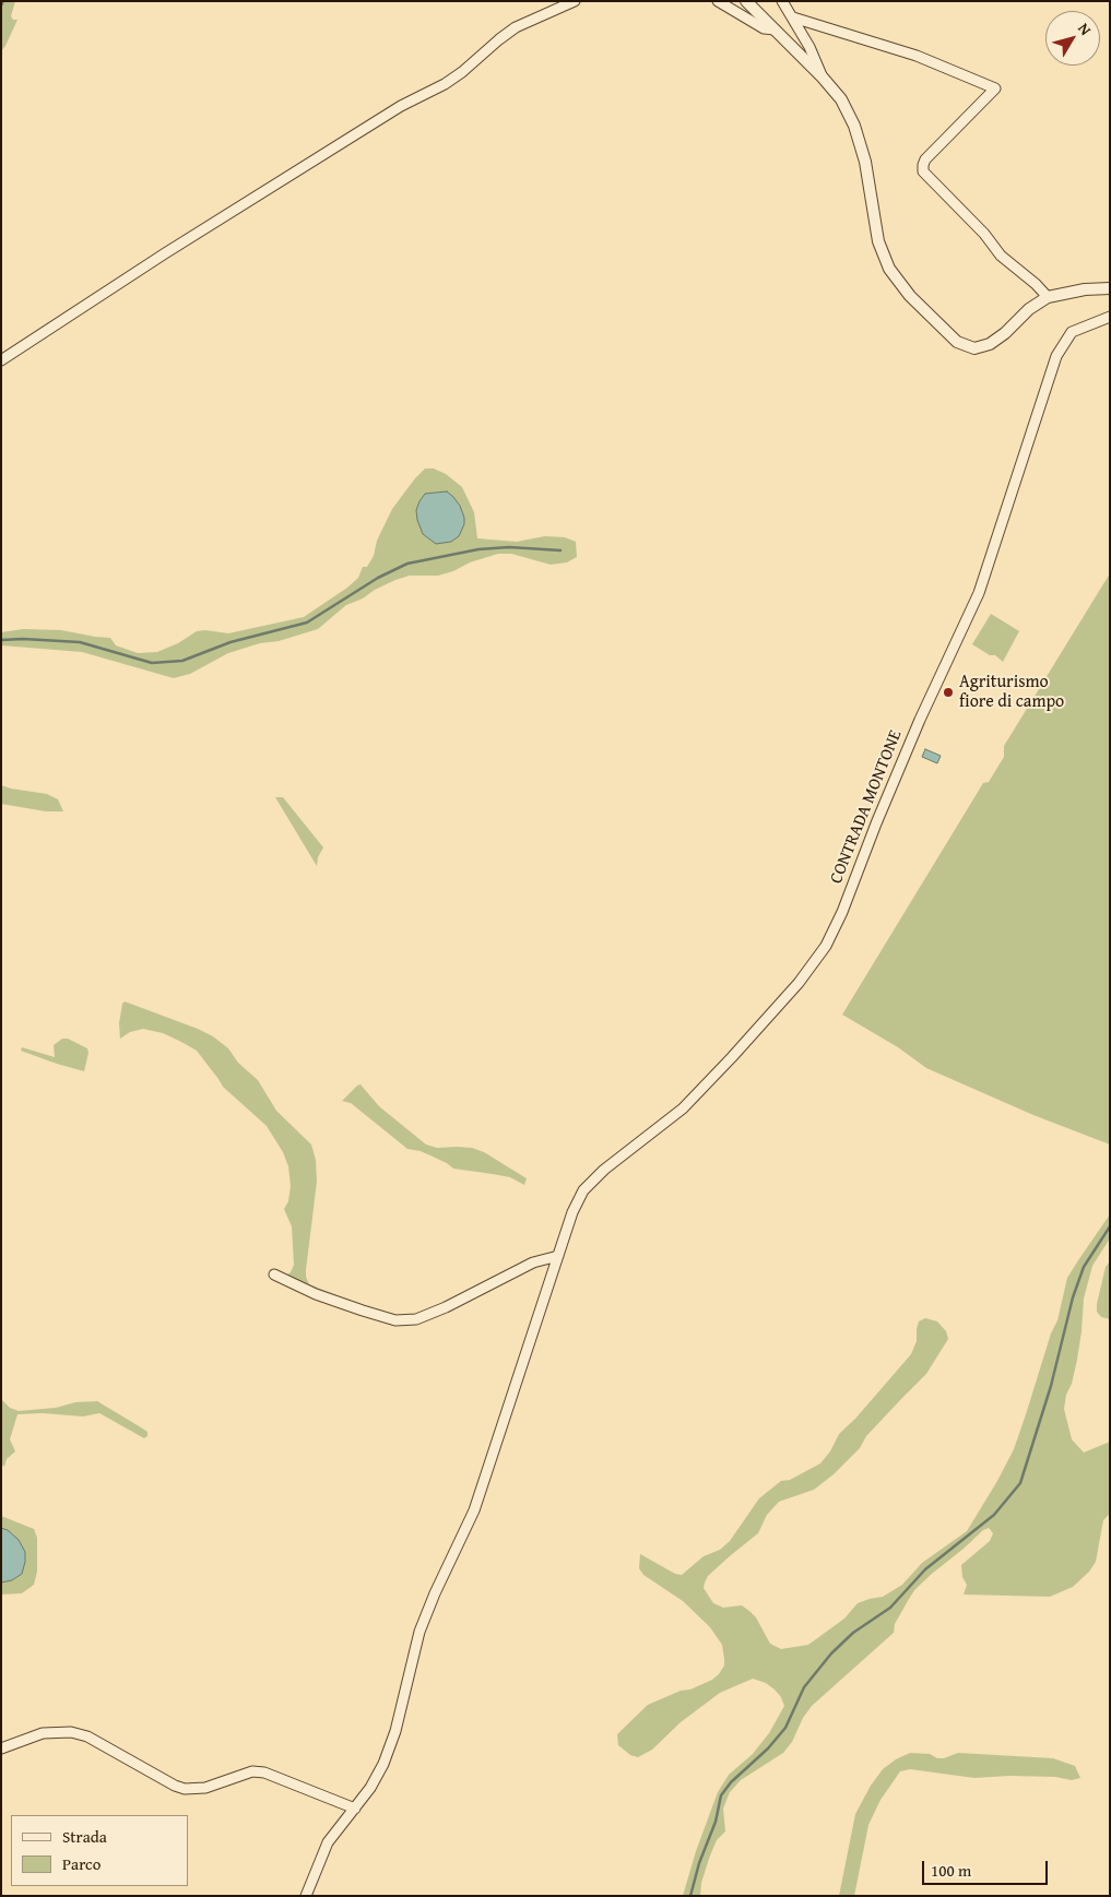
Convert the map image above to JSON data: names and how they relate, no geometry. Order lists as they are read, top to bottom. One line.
{"streets":{"street":["CONTRADA MONTONE"]},"places":["Agriturismo fiore di campo"],"legend":["Strada","Parco"],"scale_bar":"100 m","north":"top right"}
